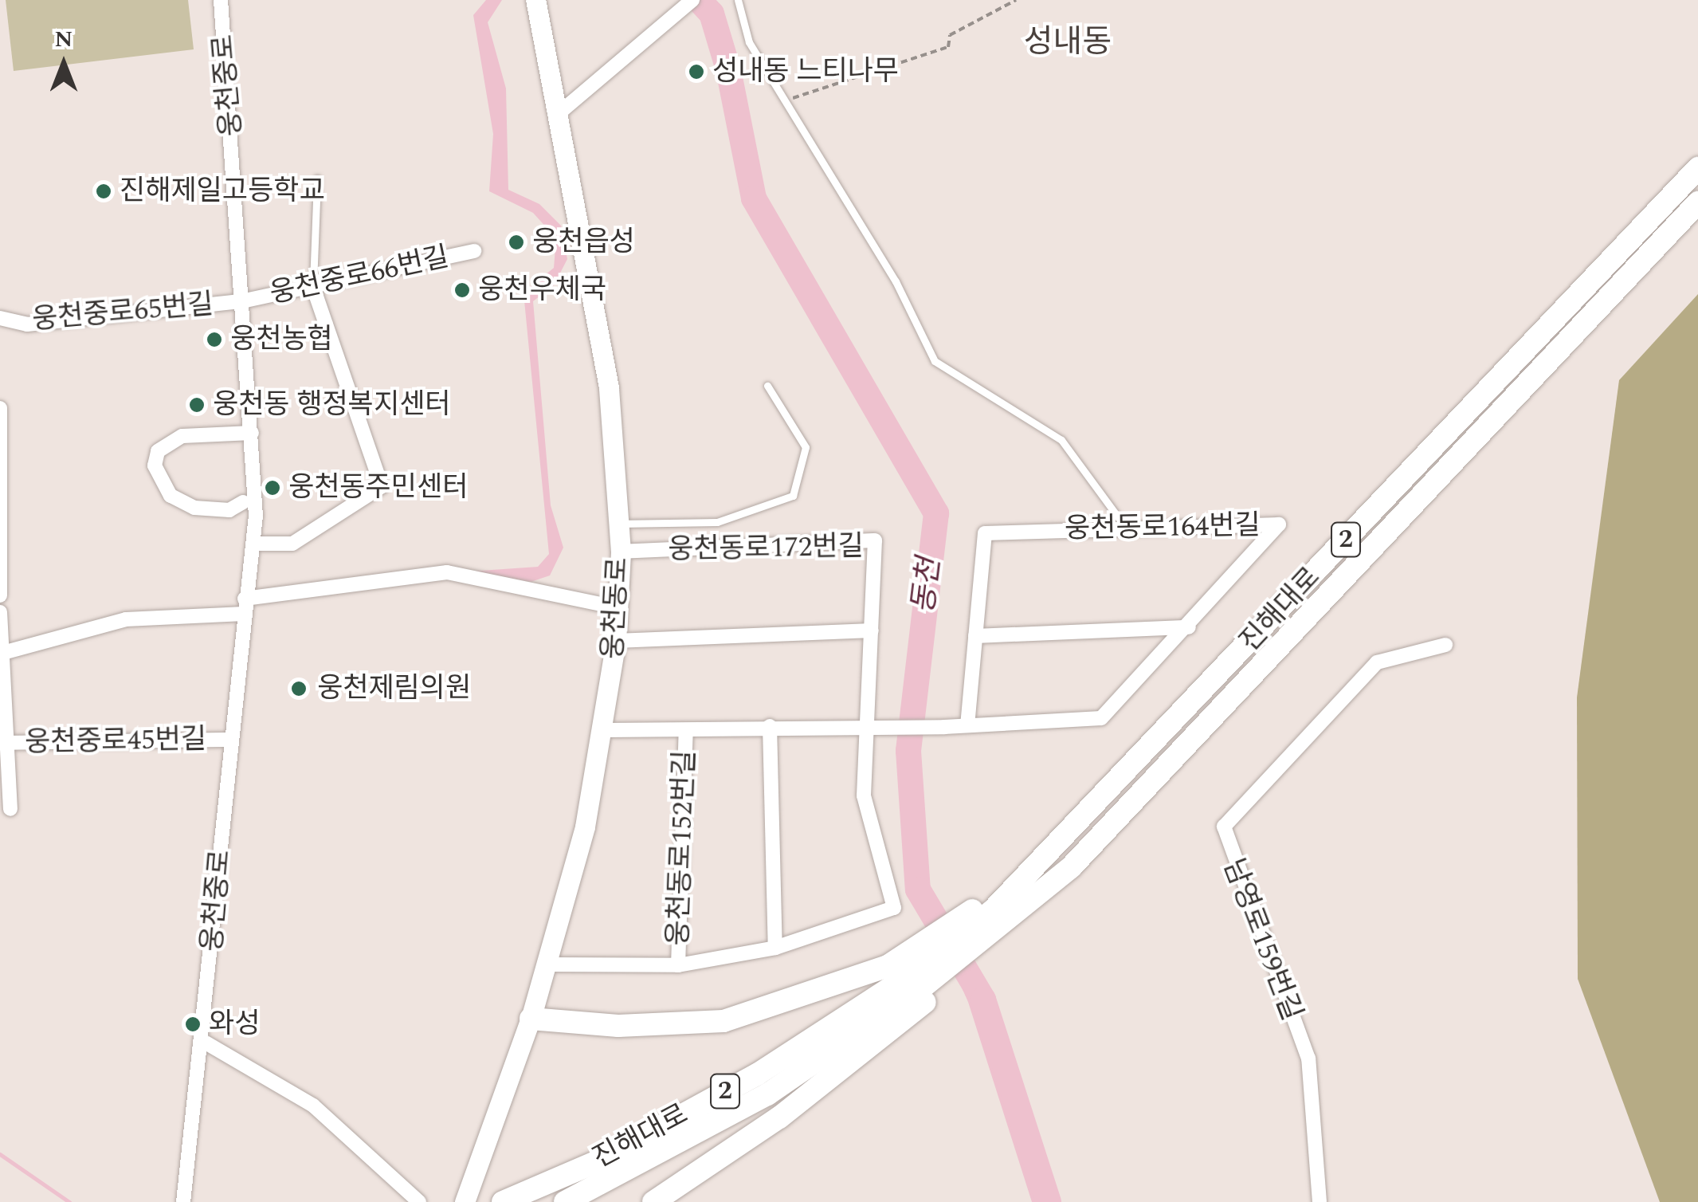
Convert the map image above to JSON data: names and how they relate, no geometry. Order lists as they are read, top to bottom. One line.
{"streets":{"highway":["2","진해대로"],"main road":["웅천동로"],"street":["웅천중로","웅천중로66번길","웅천중로65번길","웅천동로164번길","웅천동로172번길","웅천중로45번길","웅천동로152번길","남영로159번길"]},"crossings":[["웅천중로","웅천중로66번길"],["웅천중로","웅천중로65번길"],["웅천중로","웅천중로45번길"],["웅천중로66번길","웅천중로65번길"],["웅천동로164번길","웅천동로172번길"],["웅천동로164번길","웅천동로152번길"],["2","진해대로"],["웅천동로172번길","웅천동로"],["웅천동로172번길","웅천동로152번길"],["웅천동로","웅천동로152번길"]],"districts":["성내동"],"water":["동천"],"places":["성내동 느티나무","진해제일고등학교","웅천읍성","웅천우체국","웅천농협","웅천동 행정복지센터","웅천동주민센터","웅천제림의원","와성"],"north":"top"}
